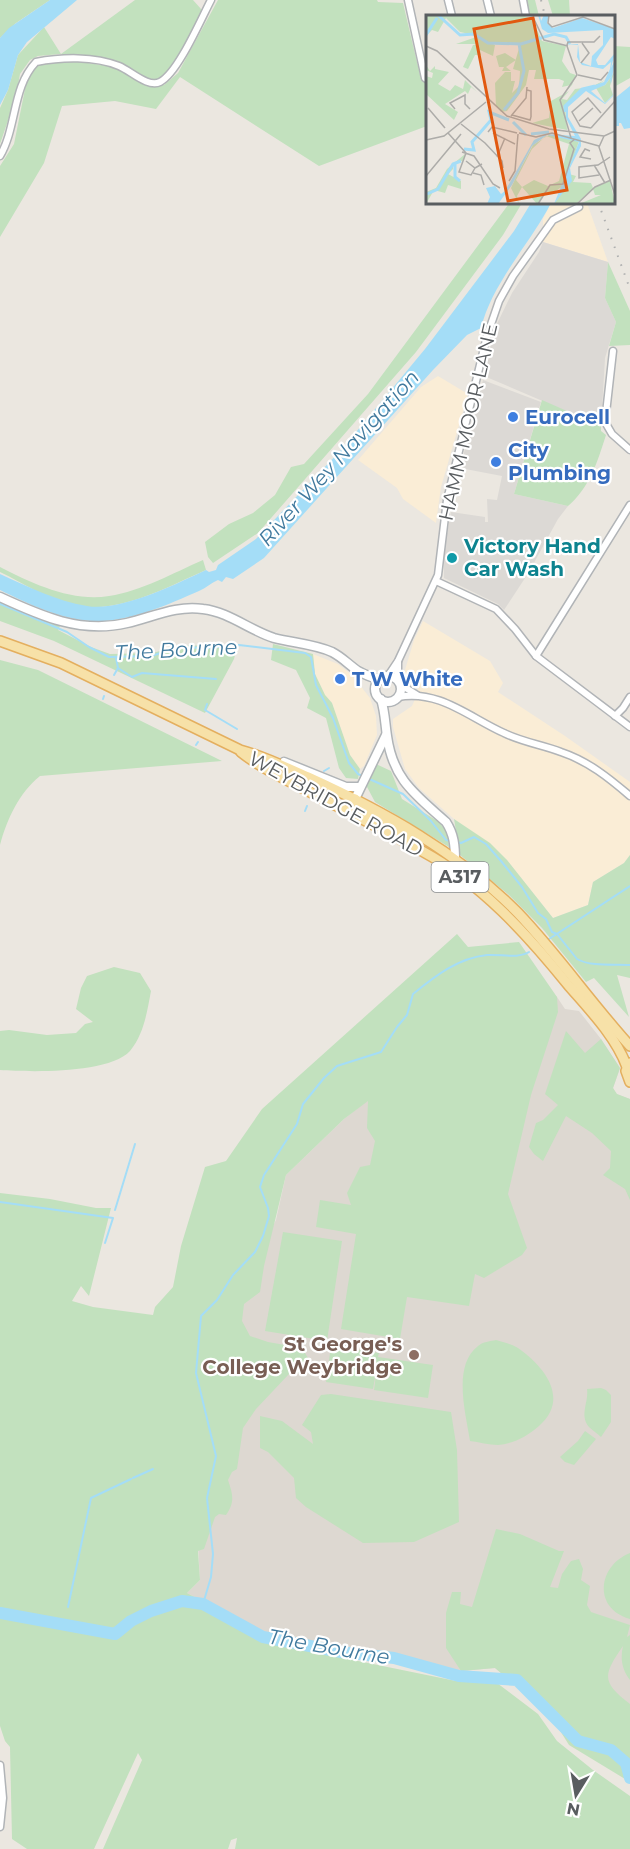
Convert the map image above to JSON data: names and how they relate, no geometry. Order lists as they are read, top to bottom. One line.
{"streets":{"main road":["WEYBRIDGE ROAD","A317"],"street":["HAMM MOOR LANE"]},"water":["River Wey Navigation","The Bourne"],"places":["Eurocell","City Plumbing","Victory Hand Car Wash","T W White","St George's College Weybridge"],"north":"bottom"}
